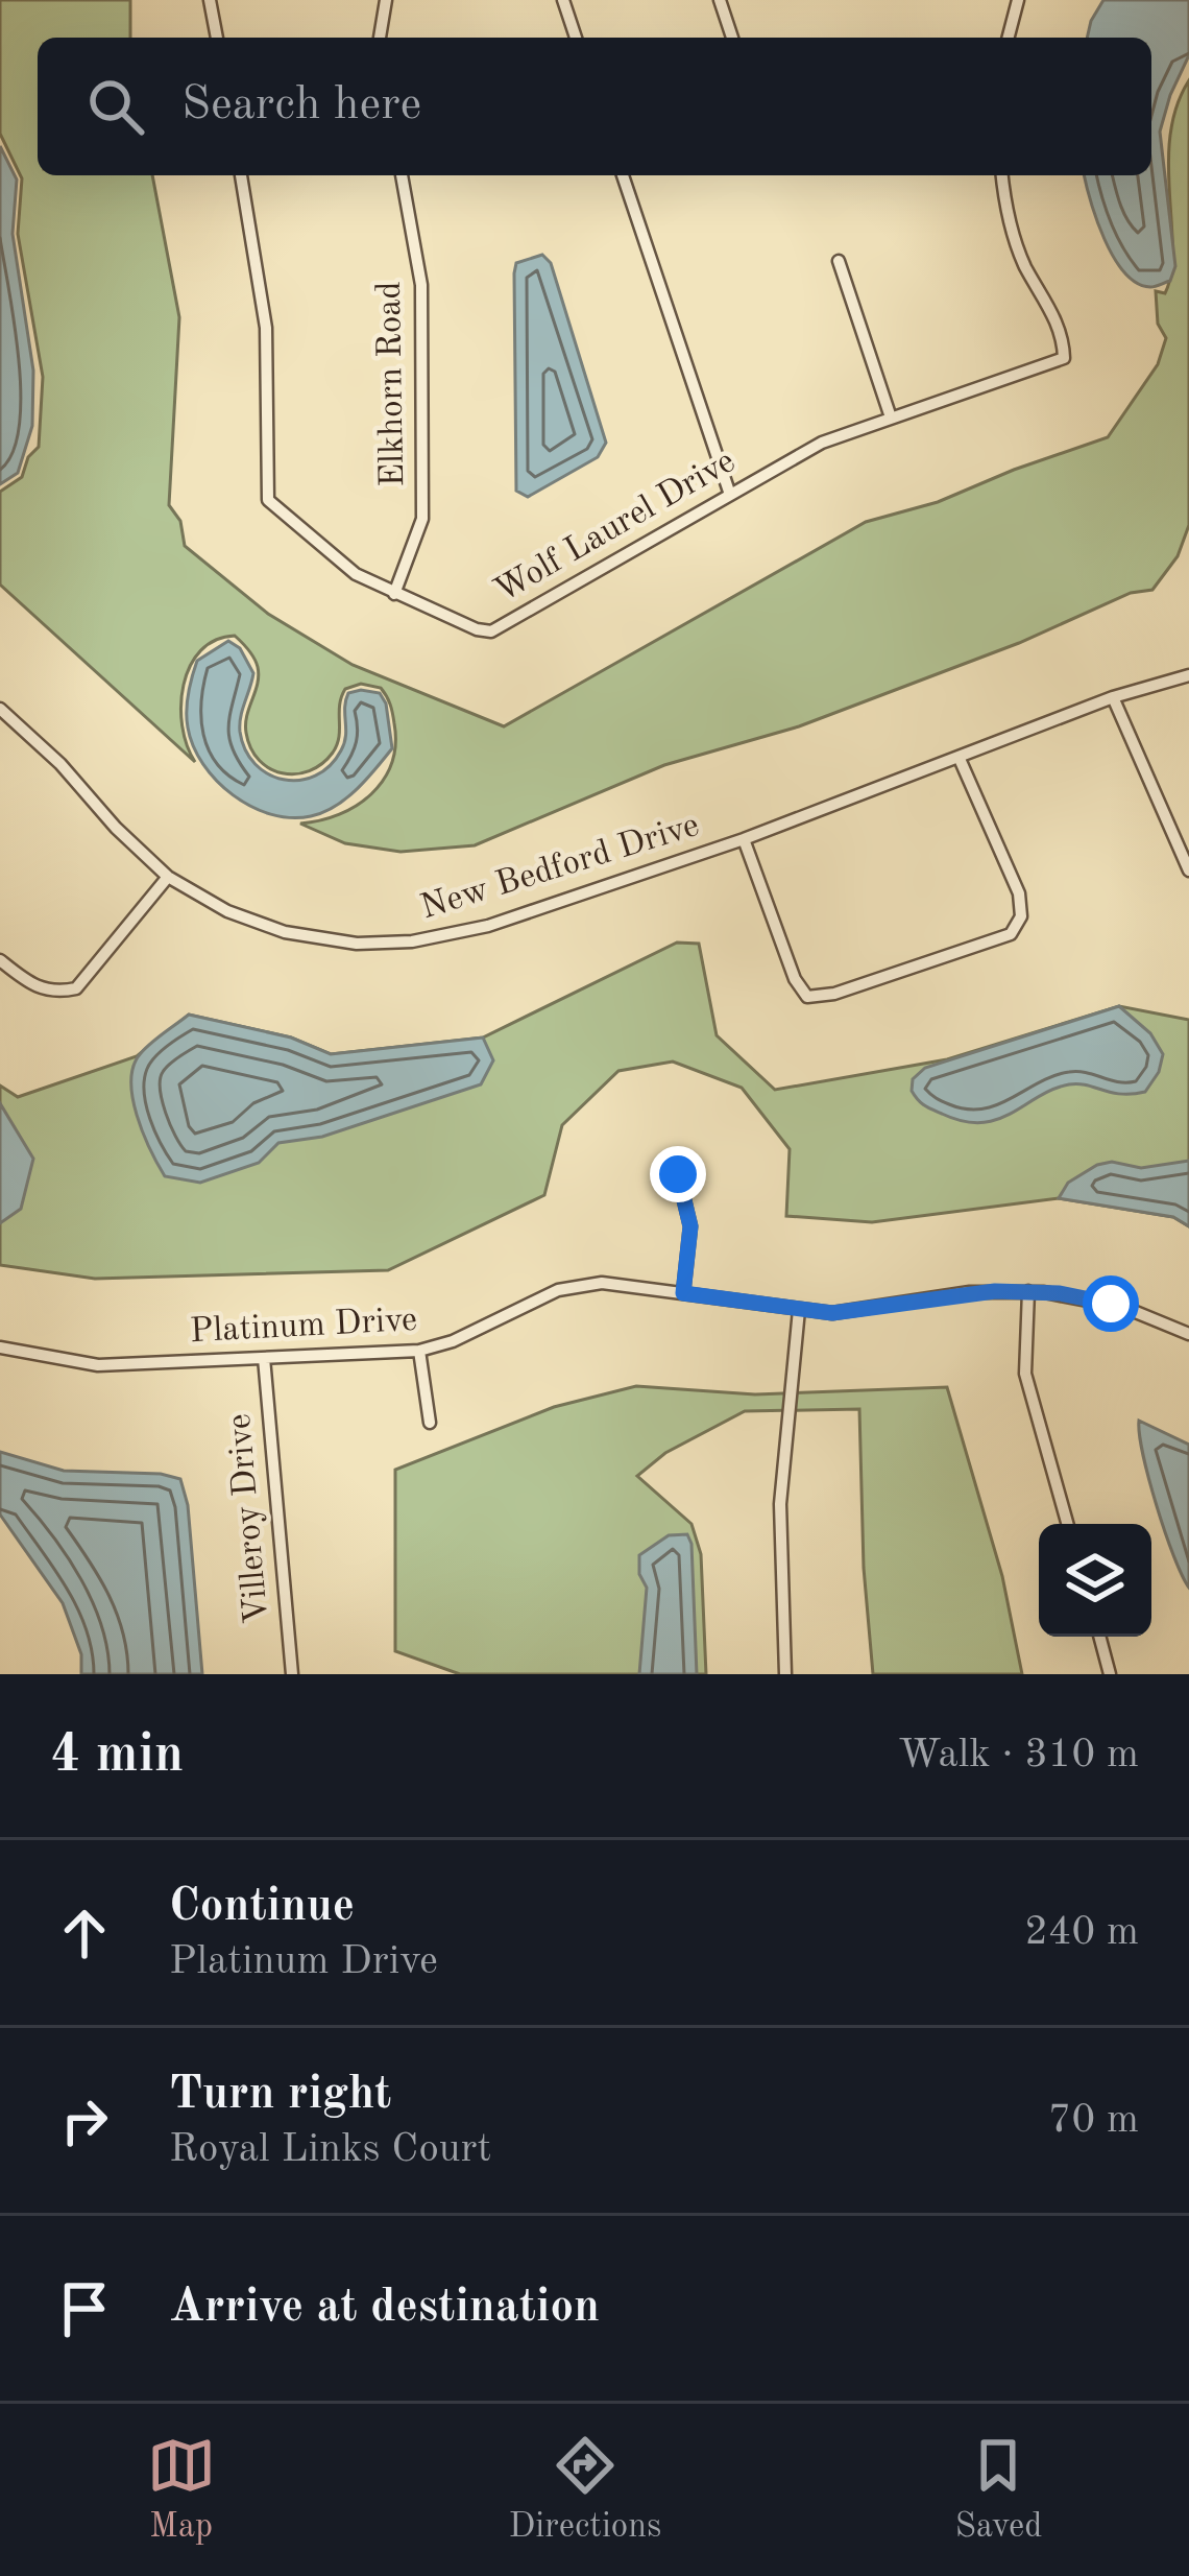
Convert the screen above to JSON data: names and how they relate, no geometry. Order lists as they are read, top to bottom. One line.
{"streets":{"street":["Elkhorn Road","Wolf Laurel Drive","New Bedford Drive","Platinum Drive","Villeroy Drive"]},"crossings":[["Elkhorn Road","Wolf Laurel Drive"],["Platinum Drive","Villeroy Drive"]],"page":{"search":"Search here","heading":["4 min","Walk · 310 m"],"list":[["Continue","Platinum Drive","240 m"],["Turn right","Royal Links Court","70 m"],"Arrive at destination"],"nav":["Map","Directions","Saved"]}}
